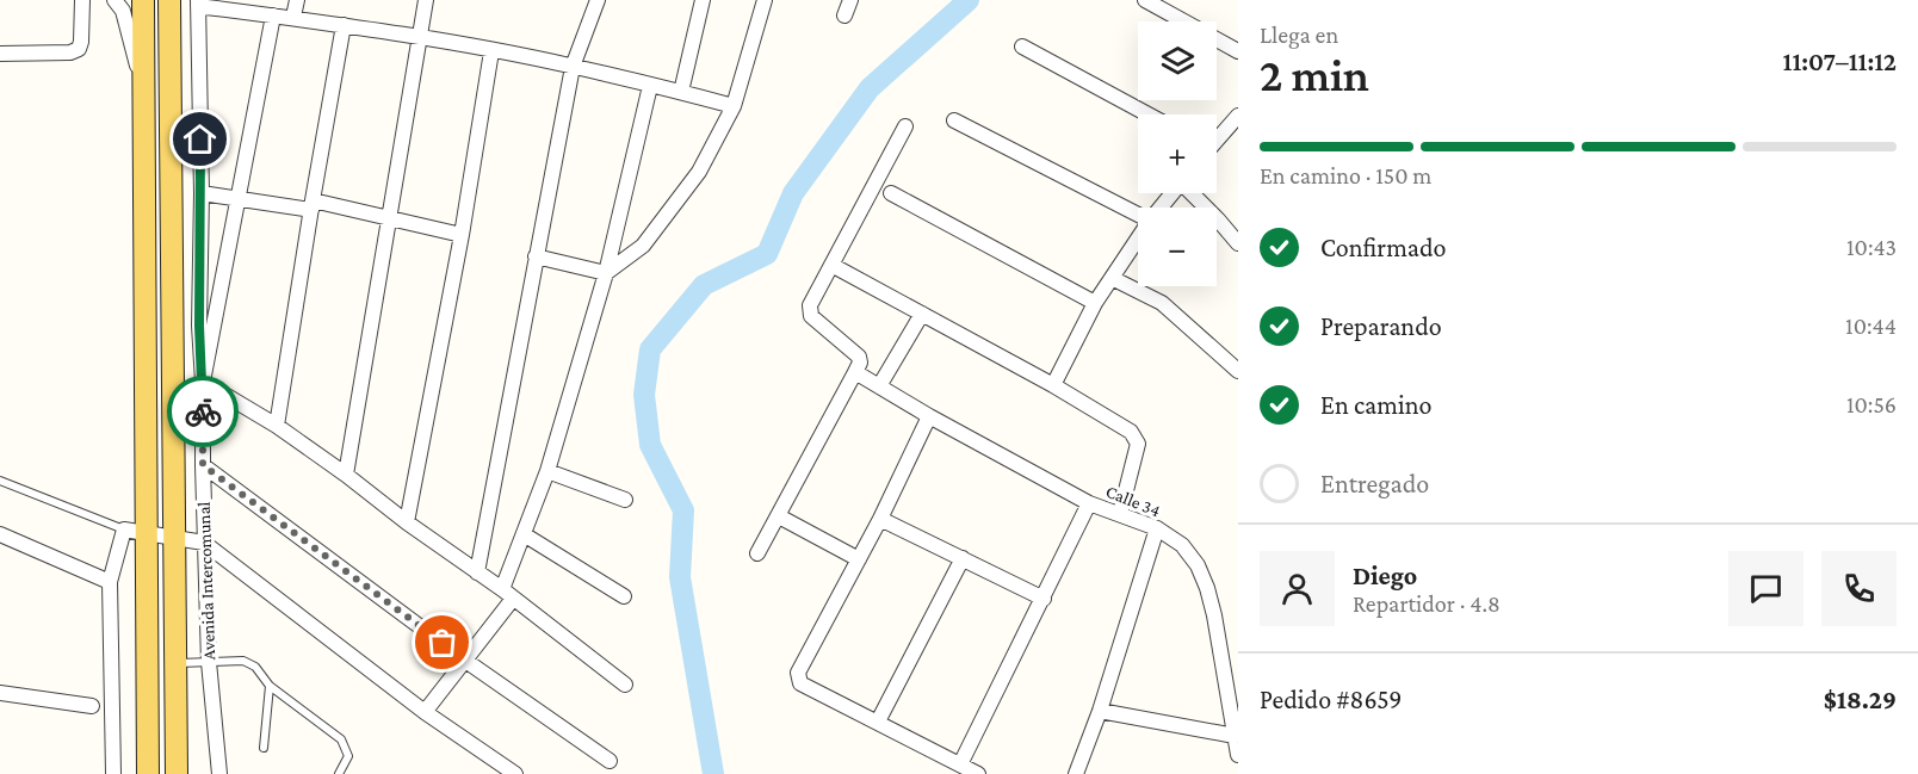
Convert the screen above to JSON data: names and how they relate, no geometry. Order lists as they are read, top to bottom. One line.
{"streets":{"main road":["Avenida Intercomunal"],"street":["Calle 34"]},"page":{"heading":["2 min","Llega en","11:07–11:12"],"panel":["Diego","Repartidor · 4.8","Pedido #8659","$18.29"],"map_buttons":["+","−"],"bar":"En camino · 150 m","list":[["Confirmado","10:43"],["Preparando","10:44"],["En camino","10:56"],"Entregado"]}}
